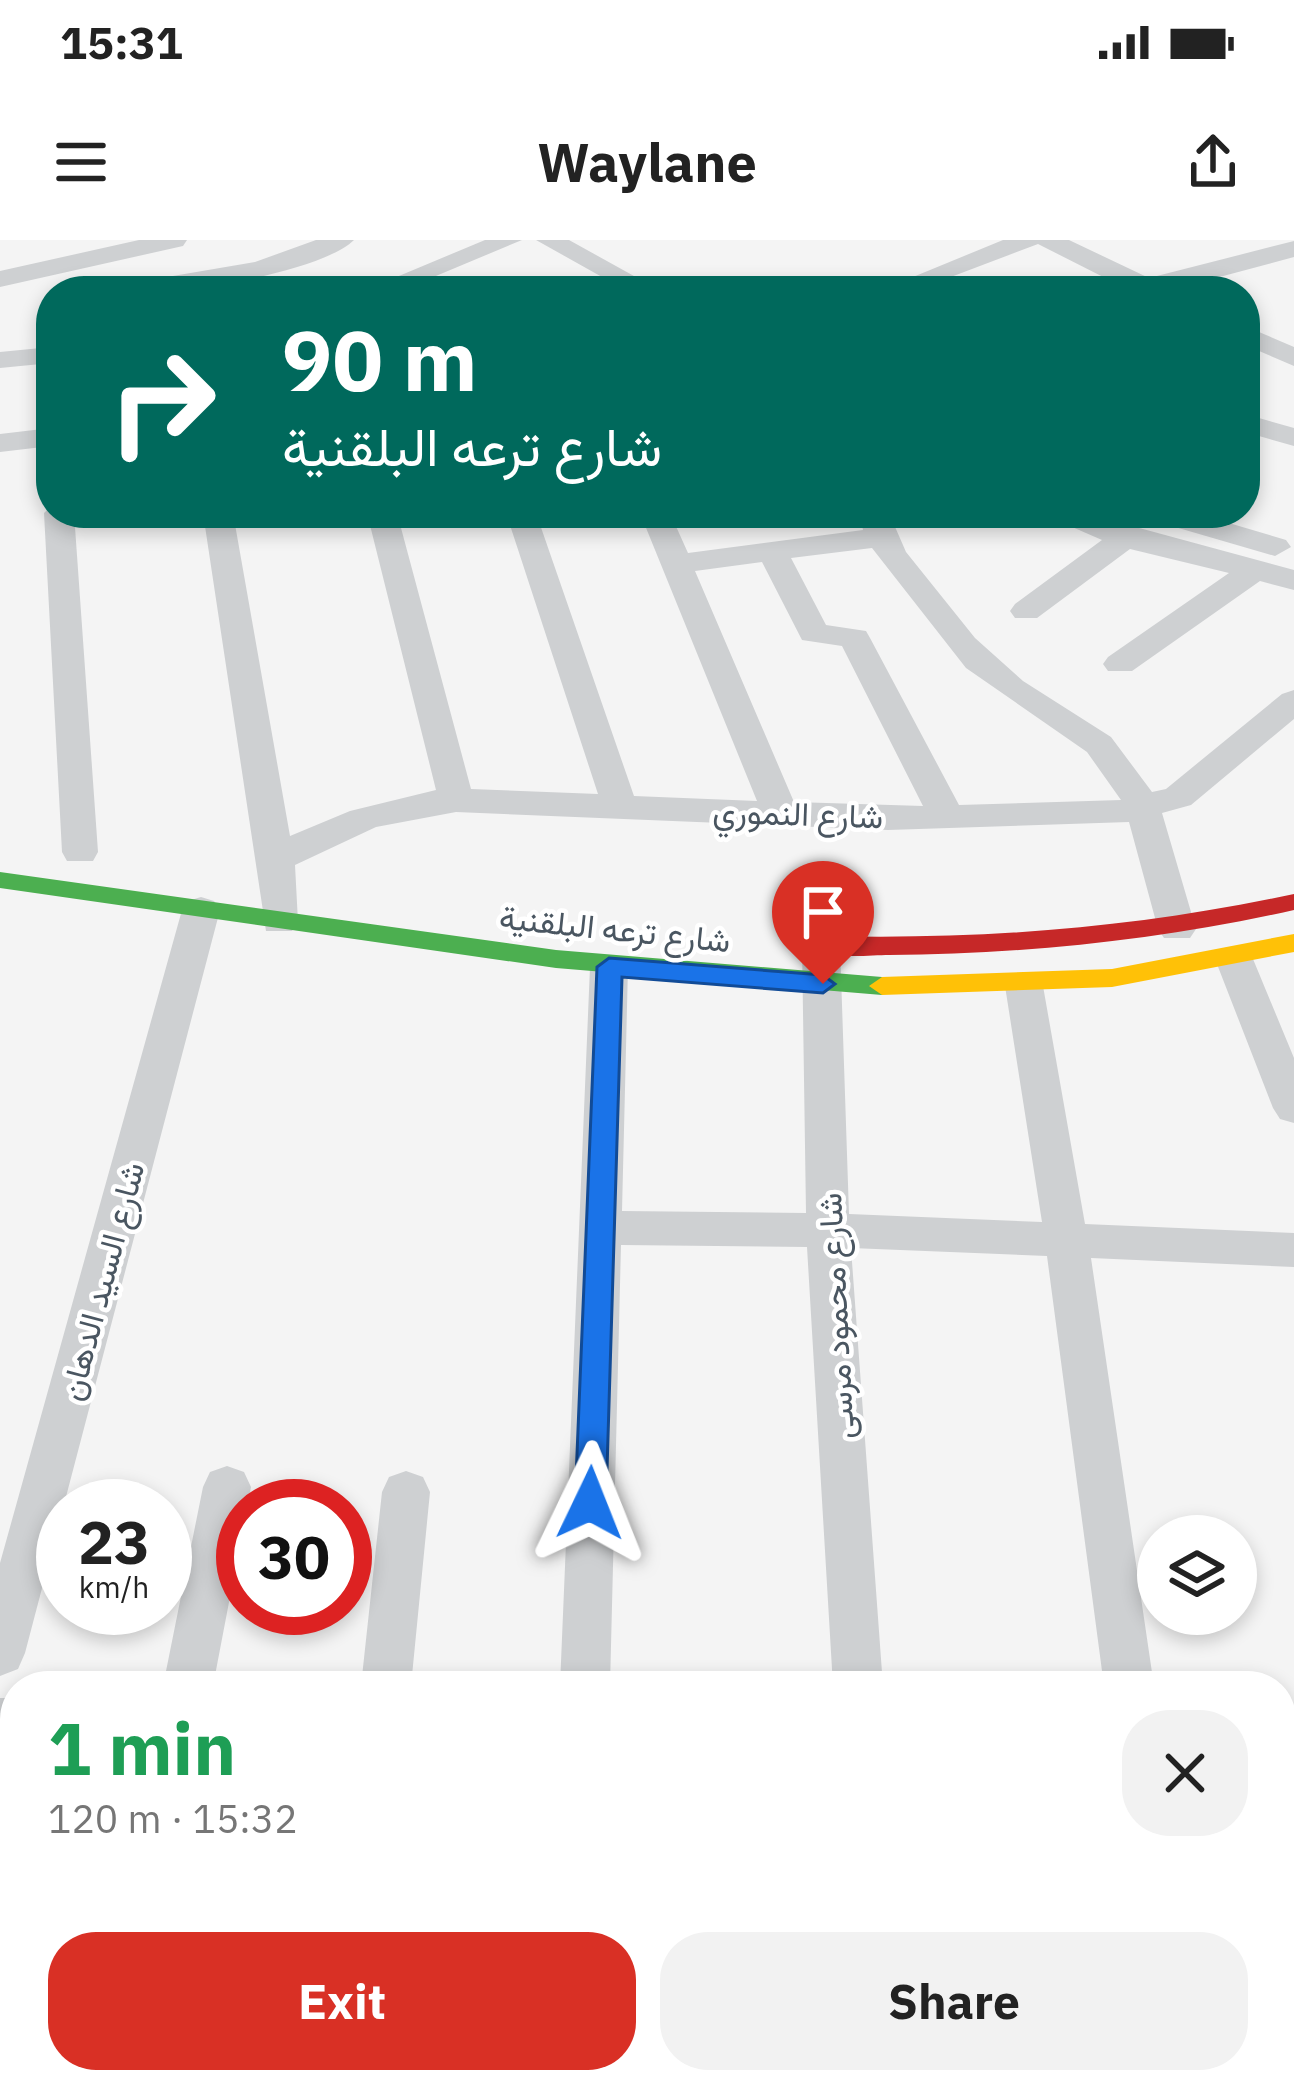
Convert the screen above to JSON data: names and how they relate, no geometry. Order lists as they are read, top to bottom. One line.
{"streets":{"street":["شارع النموري","شارع ترعه البلقنية","شارع السيد الدهان","شارع محمود مرسى"]},"crossings":[["شارع ترعه البلقنية","شارع السيد الدهان"],["شارع ترعه البلقنية","شارع محمود مرسى"]],"page":{"status":"15:31","header":"Waylane","turn":["90 m","شارع ترعه البلقنية"],"speed":"23 km/h","limit":"30","heading":["1 min","120 m · 15:32"],"buttons":["Exit","Share"]}}
